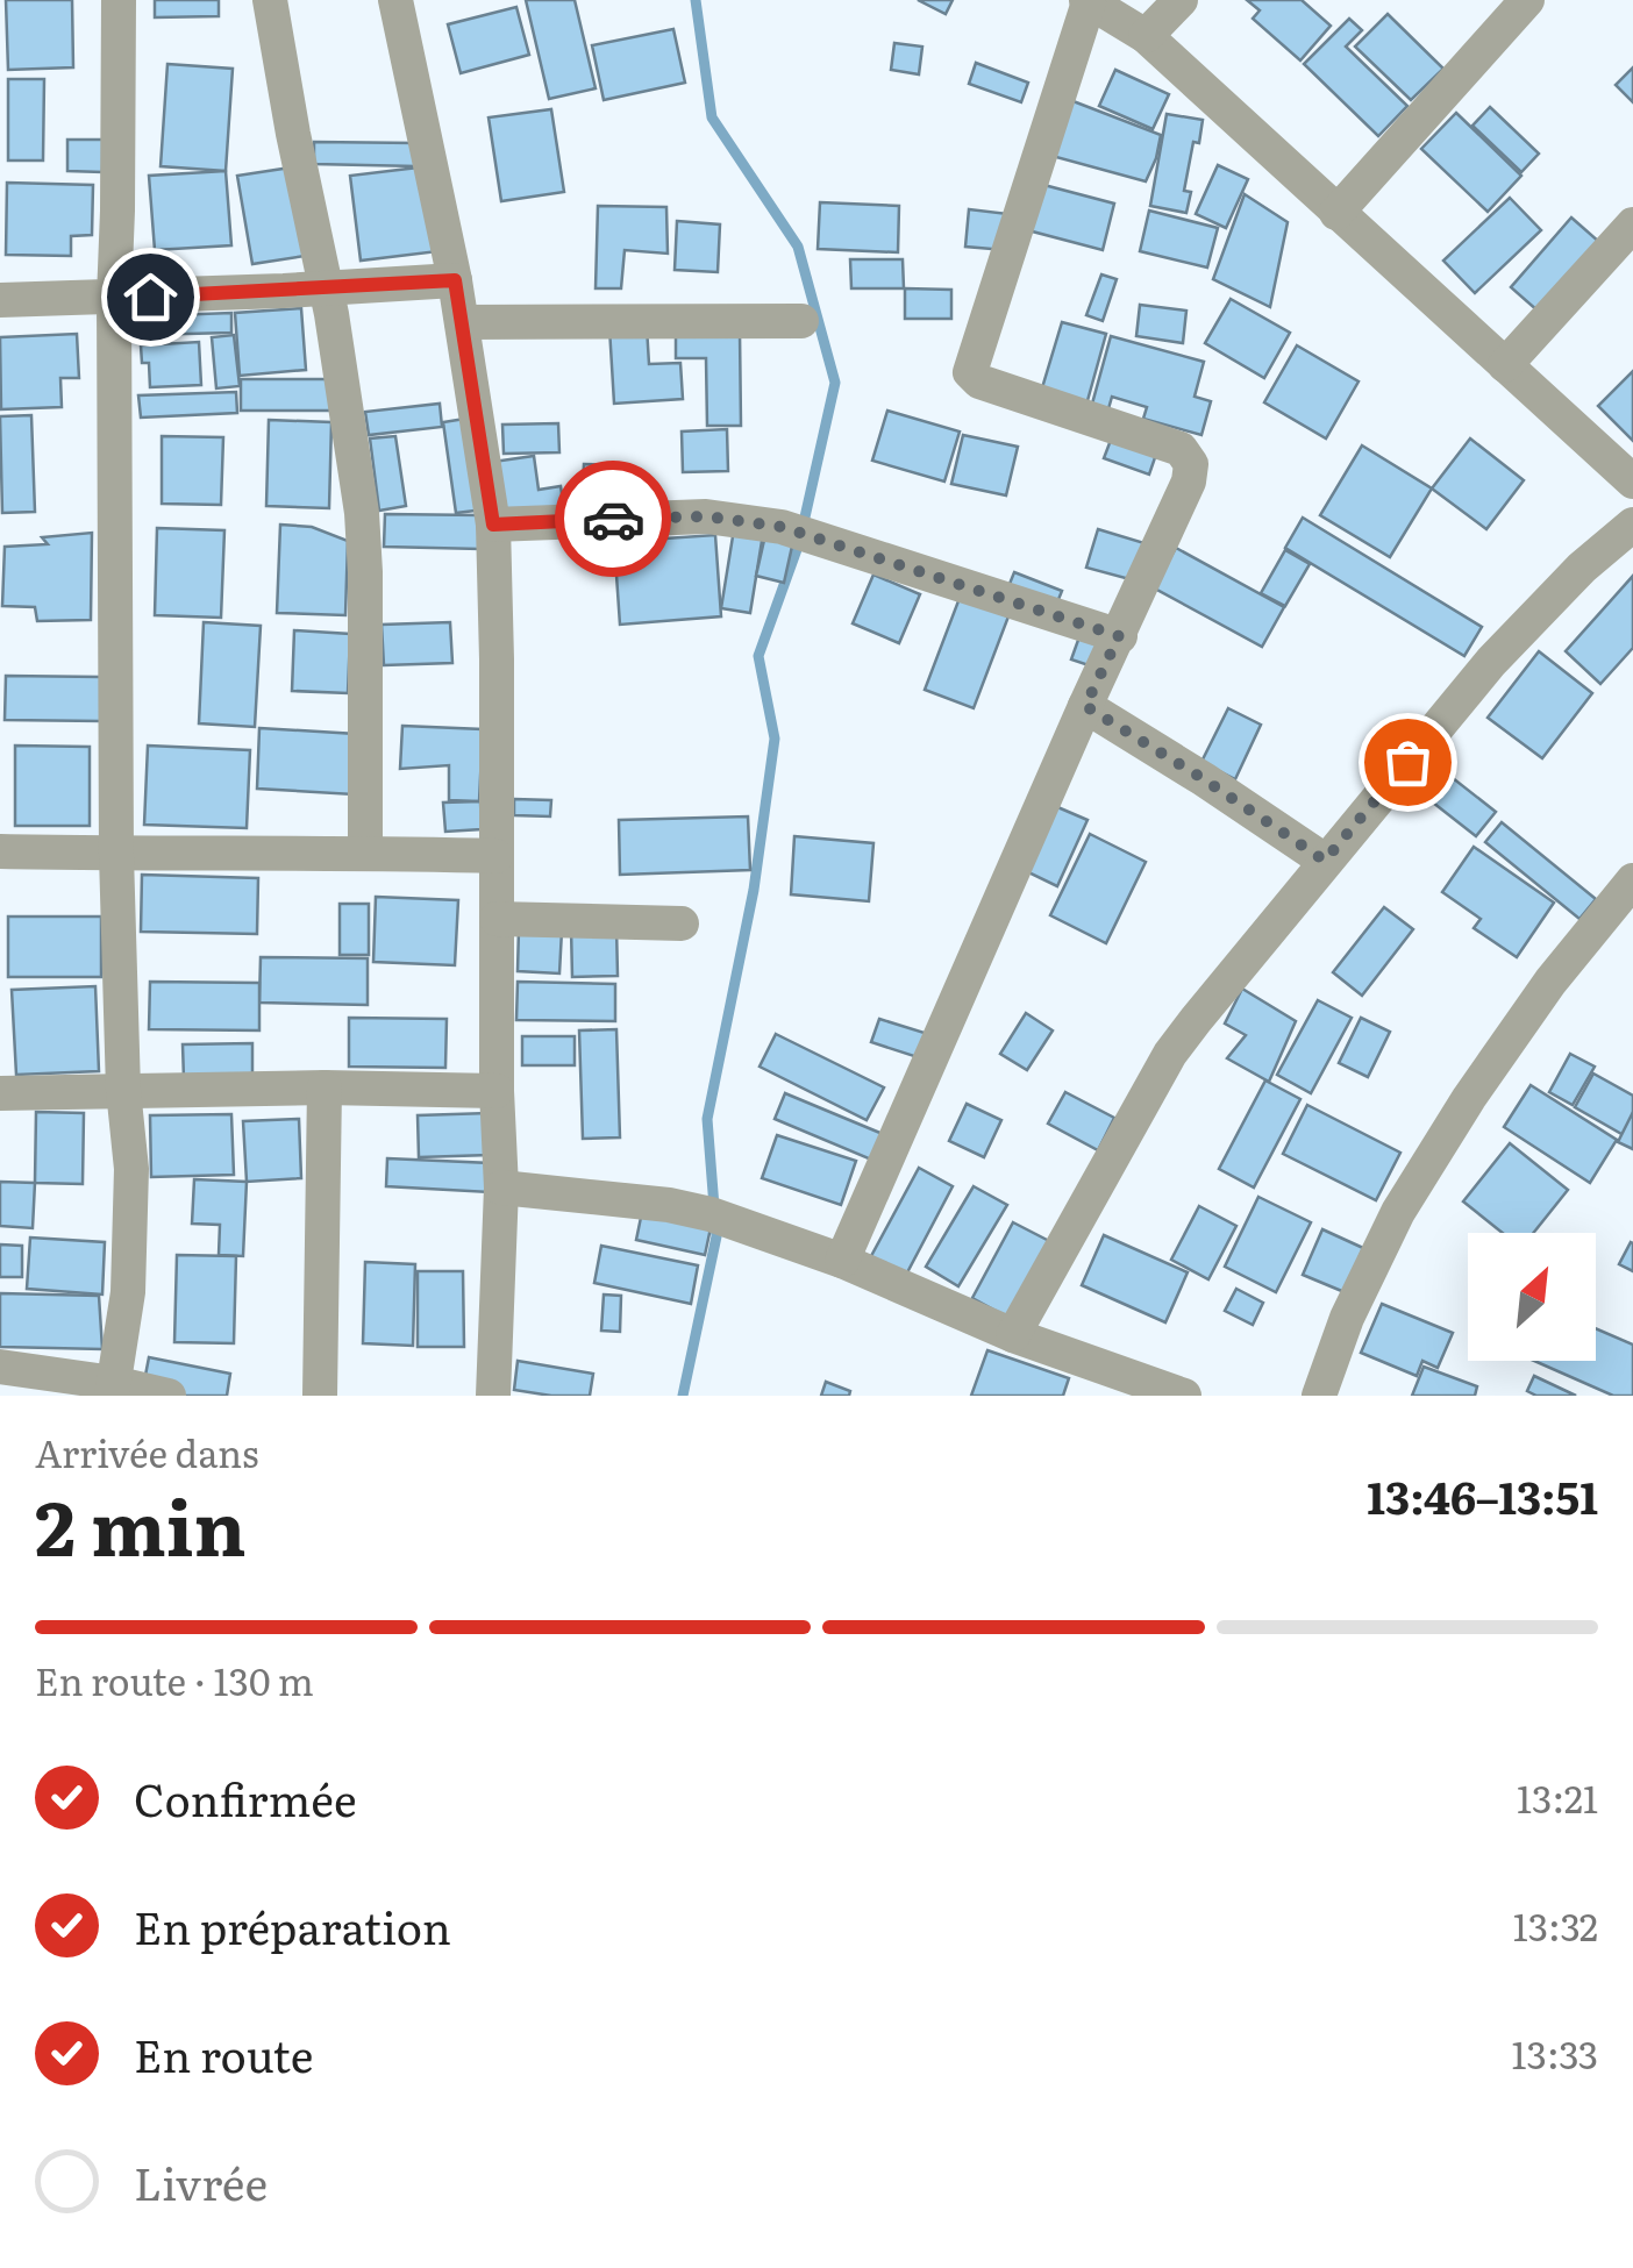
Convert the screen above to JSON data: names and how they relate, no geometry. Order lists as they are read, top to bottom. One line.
{"north":"top right","page":{"heading":["2 min","Arrivée dans","13:46–13:51"],"bar":"En route · 130 m","list":[["Confirmée","13:21"],["En préparation","13:32"],["En route","13:33"],"Livrée"]}}
